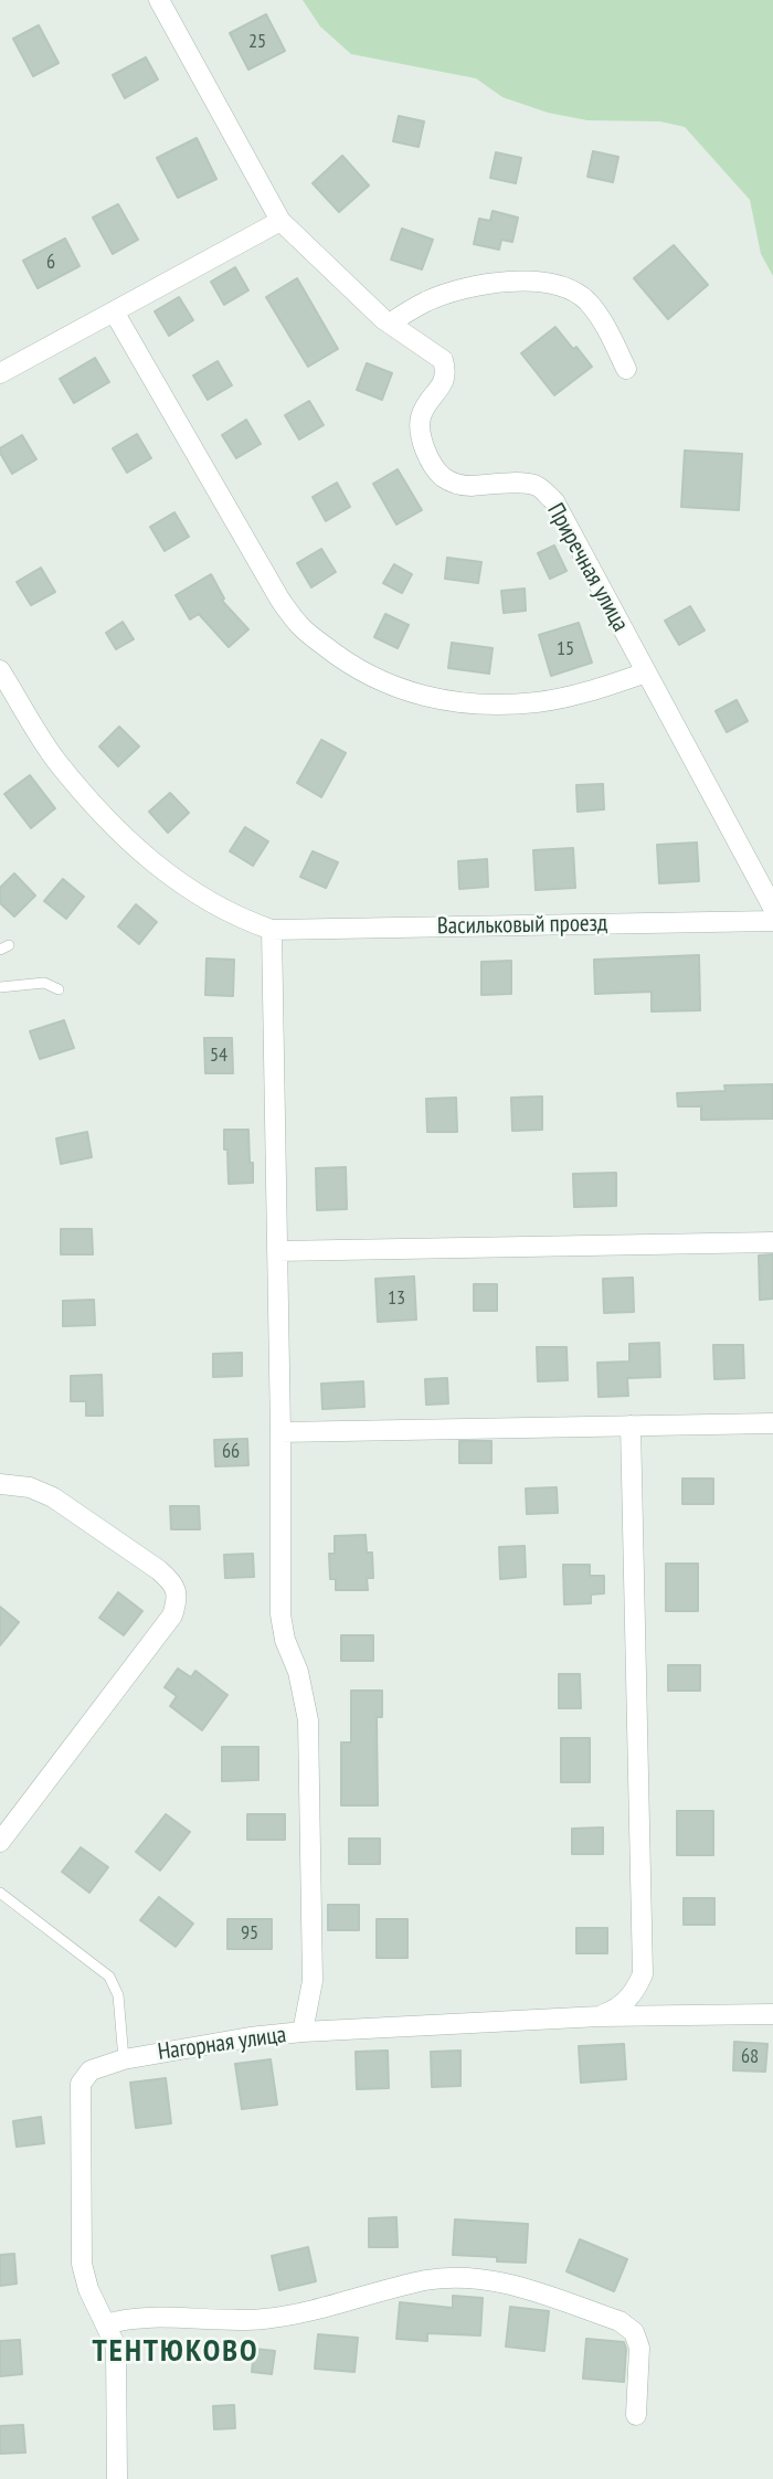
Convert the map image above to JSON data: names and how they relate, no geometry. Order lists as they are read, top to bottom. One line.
{"streets":{"street":["Приречная улица","Васильковый проезд","Нагорная улица"]},"districts":["ТЕНТЮКОВО"],"house_numbers":["25","6","15","54","13","66","95","68"]}
